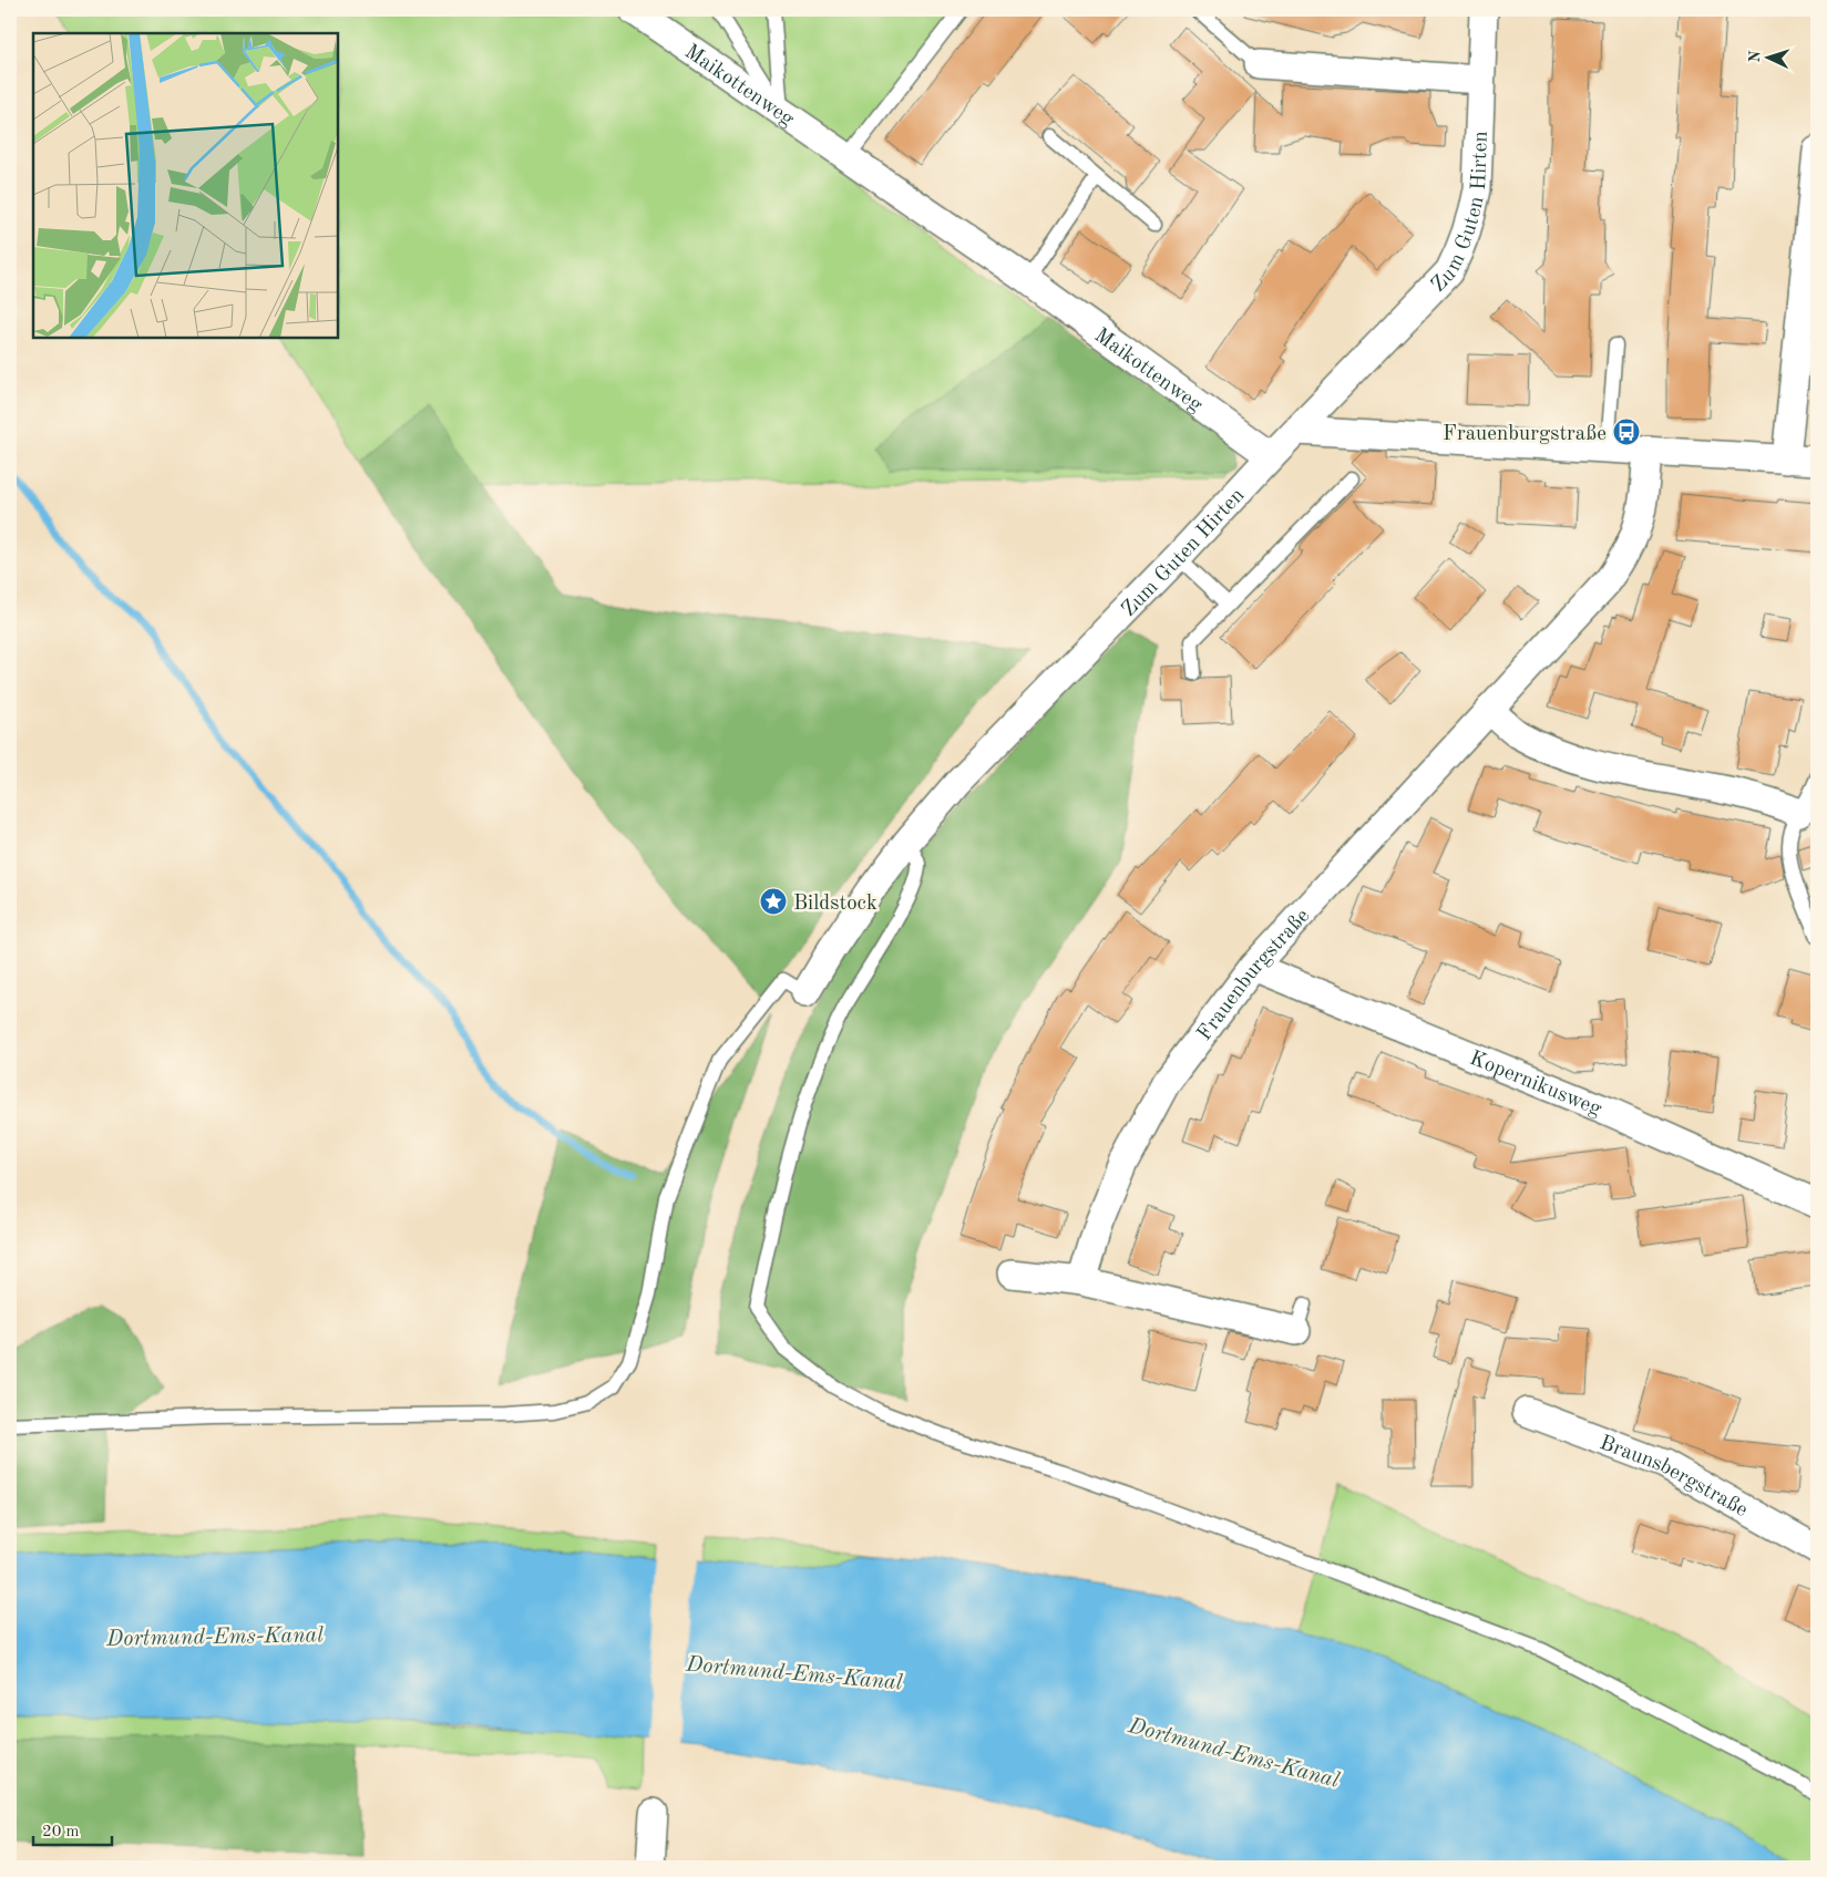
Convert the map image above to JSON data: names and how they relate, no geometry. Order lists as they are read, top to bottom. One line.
{"streets":{"street":["Maikottenweg","Zum Guten Hirten","Frauenburgstraße","Kopernikusweg","Braunsbergstraße"]},"crossings":[["Maikottenweg","Zum Guten Hirten"],["Frauenburgstraße","Kopernikusweg"]],"water":["Dortmund-Ems-Kanal"],"places":{"bus stop":["Frauenburgstraße"],"place":["Bildstock"]},"scale_bar":"20 m","north":"left"}
